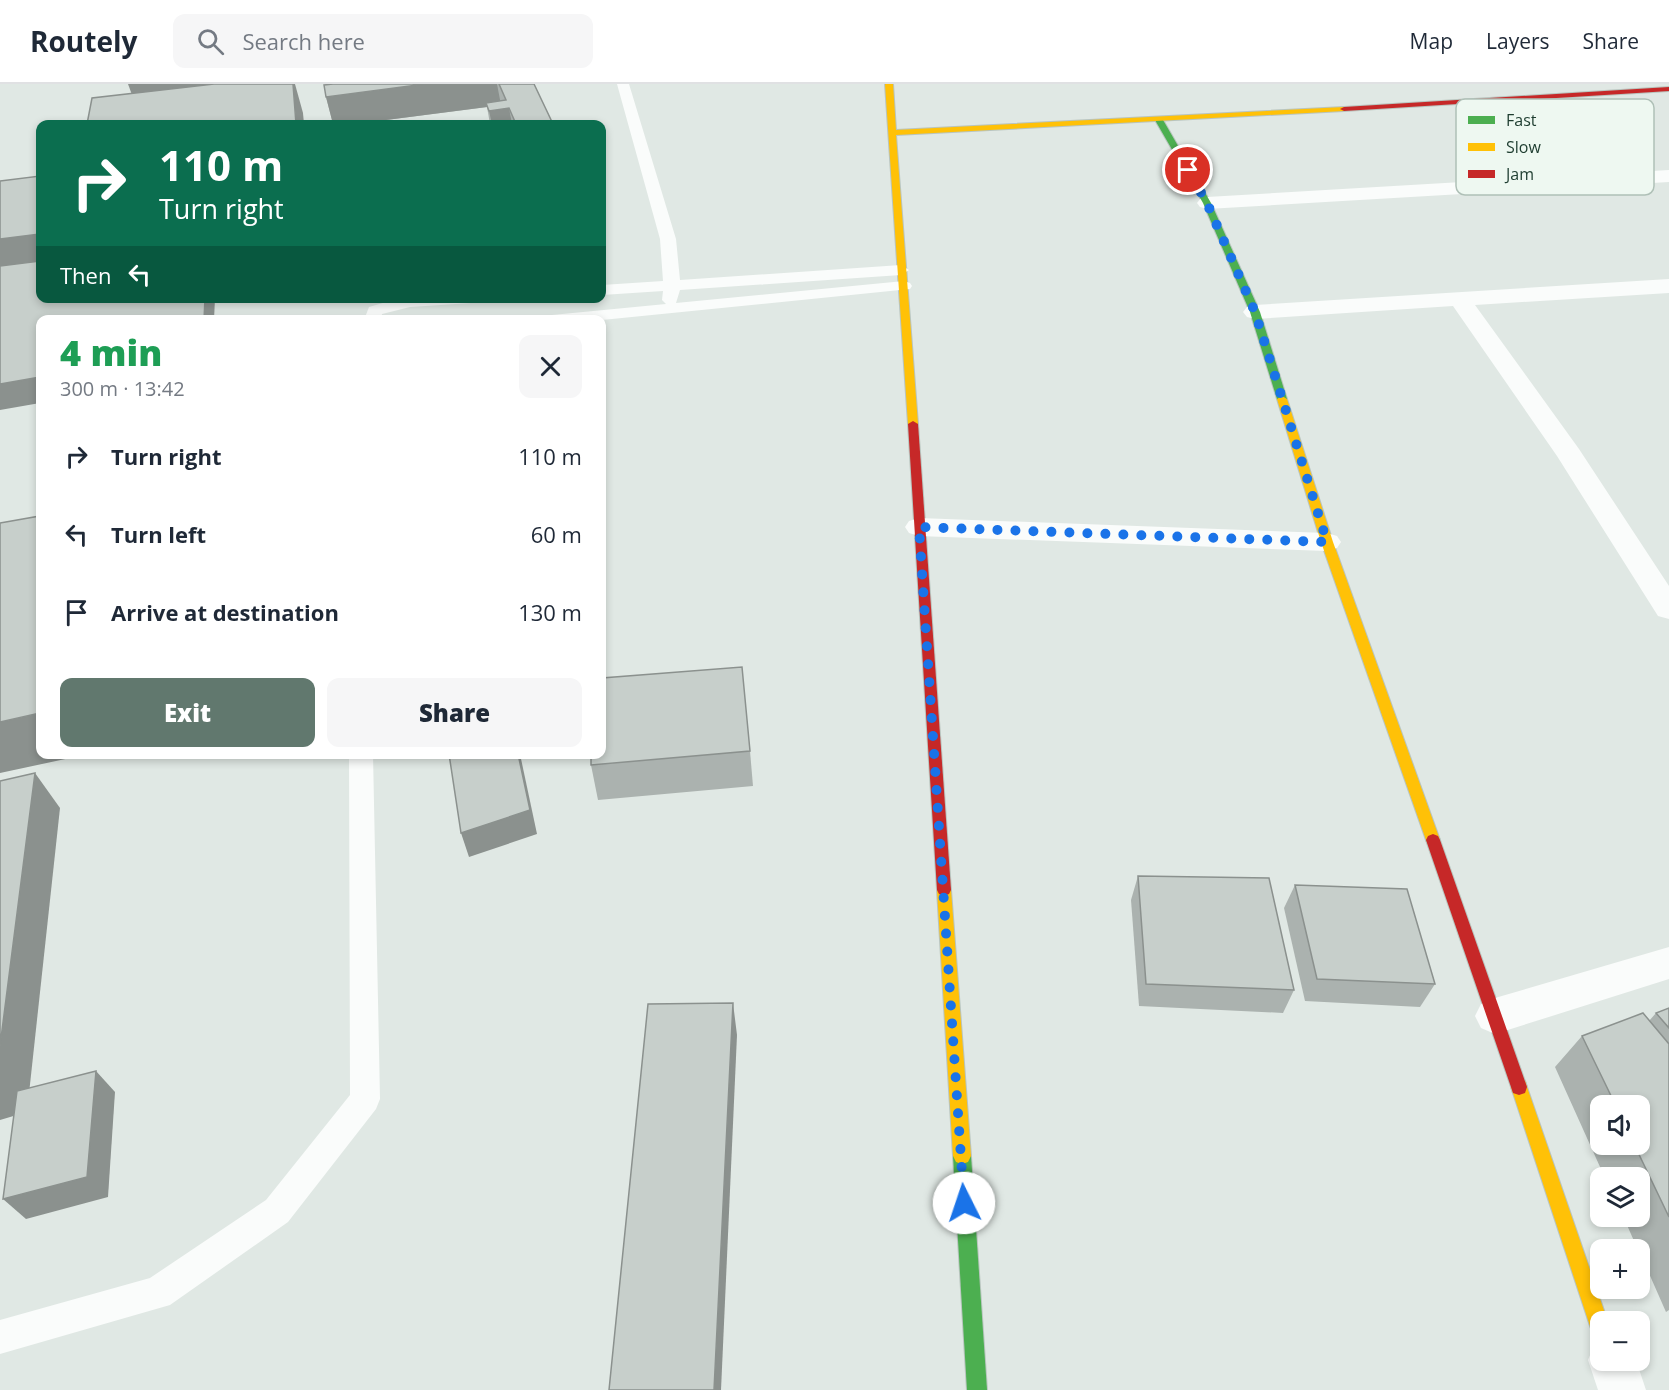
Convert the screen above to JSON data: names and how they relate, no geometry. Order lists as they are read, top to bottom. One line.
{"legend":["Fast","Slow","Jam"],"page":{"header":"Routely","search":"Search here","nav":["Map","Layers","Share"],"turn":["110 m","Turn right"],"then":"Then","heading":["4 min","300 m · 13:42"],"list":[{"name":"Turn right","value":"110 m"},{"name":"Turn left","value":"60 m"},{"name":"Arrive at destination","value":"130 m"}],"buttons":["Exit","Share"],"map_buttons":["+","−"]}}
